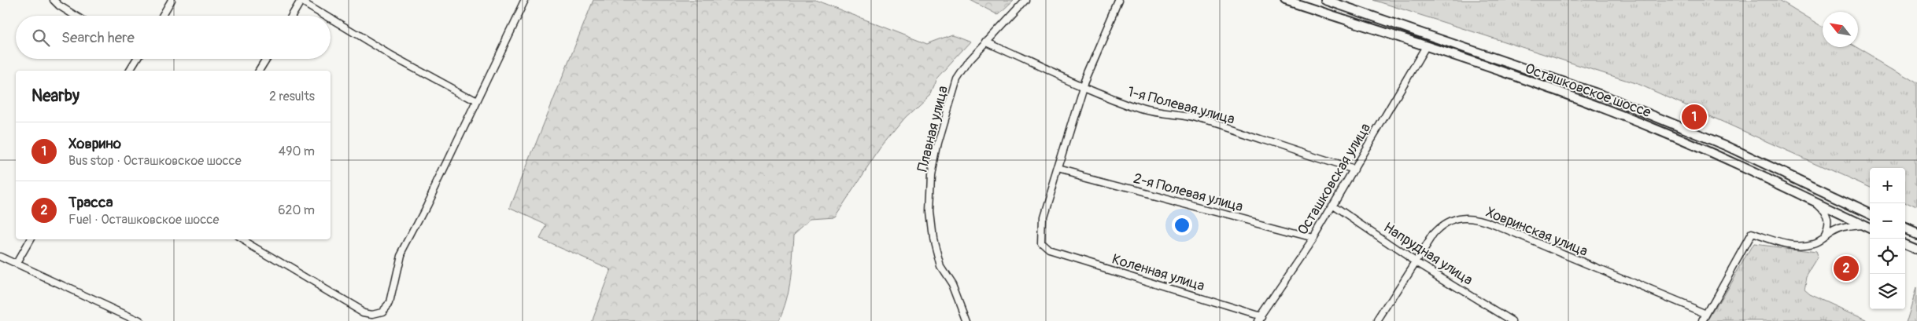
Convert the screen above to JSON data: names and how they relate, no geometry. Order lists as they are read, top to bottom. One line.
{"streets":{"main road":["Осташковское шоссе"],"street":["1-я Полевая улица","Плавная улица","Осташковская улица","2-я Полевая улица","Ховринская улица","Напрудная улица","Коленная улица"]},"crossings":[["Осташковское шоссе","Осташковская улица"],["1-я Полевая улица","Плавная улица"],["1-я Полевая улица","Осташковская улица"],["Осташковская улица","2-я Полевая улица"],["Осташковская улица","Напрудная улица"],["Осташковская улица","Коленная улица"],["2-я Полевая улица","Коленная улица"],["Ховринская улица","Напрудная улица"]],"north":"top left","page":{"search":"Search here","heading":["Nearby","2 results"],"pins":["1","2"],"list":[{"mark":"1","name":"Ховрино","note":"Bus stop · Осташковское шоссе","value":"490 m"},{"mark":"2","name":"Трасса","note":"Fuel · Осташковское шоссе","value":"620 m"}],"map_buttons":["+","−"]}}
